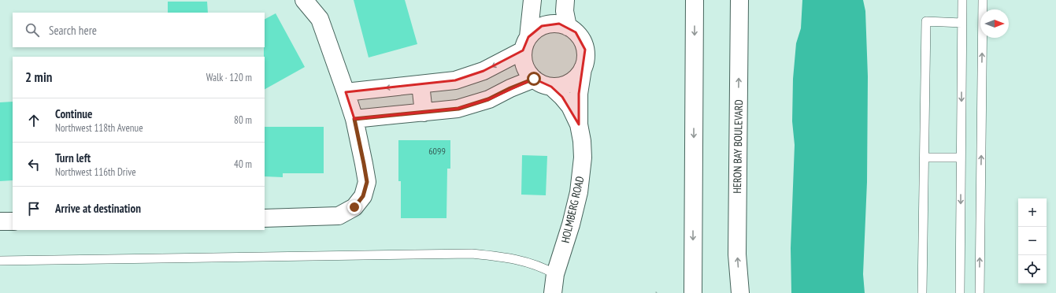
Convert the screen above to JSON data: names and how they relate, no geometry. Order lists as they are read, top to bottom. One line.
{"streets":{"street":["HERON BAY BOULEVARD","HOLMBERG ROAD"]},"house_numbers":["6099"],"north":"right","page":{"search":"Search here","heading":["2 min","Walk · 120 m"],"list":[["Continue","Northwest 118th Avenue","80 m"],["Turn left","Northwest 116th Drive","40 m"],"Arrive at destination"],"map_buttons":["+","−"]}}
